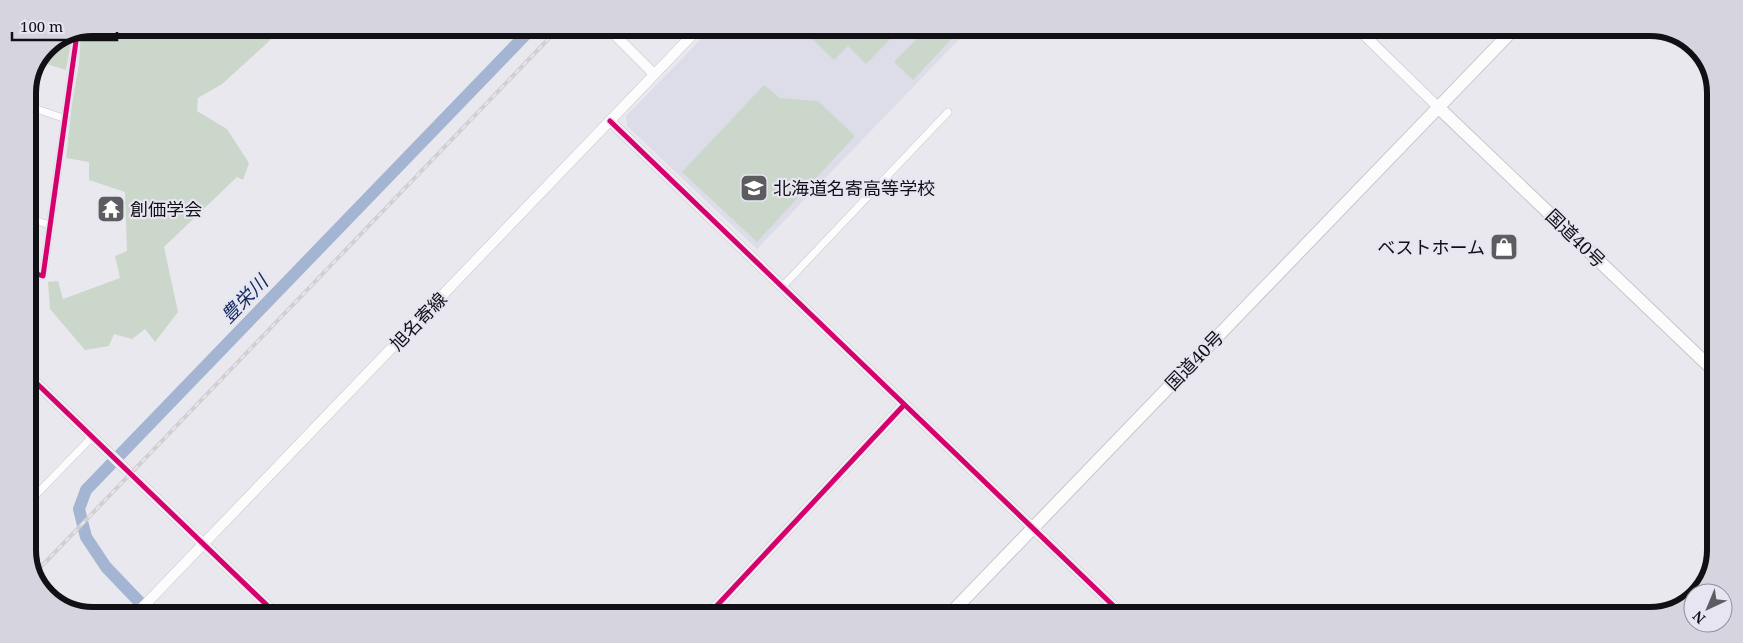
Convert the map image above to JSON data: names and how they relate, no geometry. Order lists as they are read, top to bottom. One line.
{"streets":{"highway":["国道40号"],"street":["旭名寄線"]},"water":["豊栄川"],"places":{"school or university":["北海道名寄高等学校"],"temple":["創価学会"],"shop":["ベストホーム"]},"scale_bar":"100 m","north":"bottom left"}
